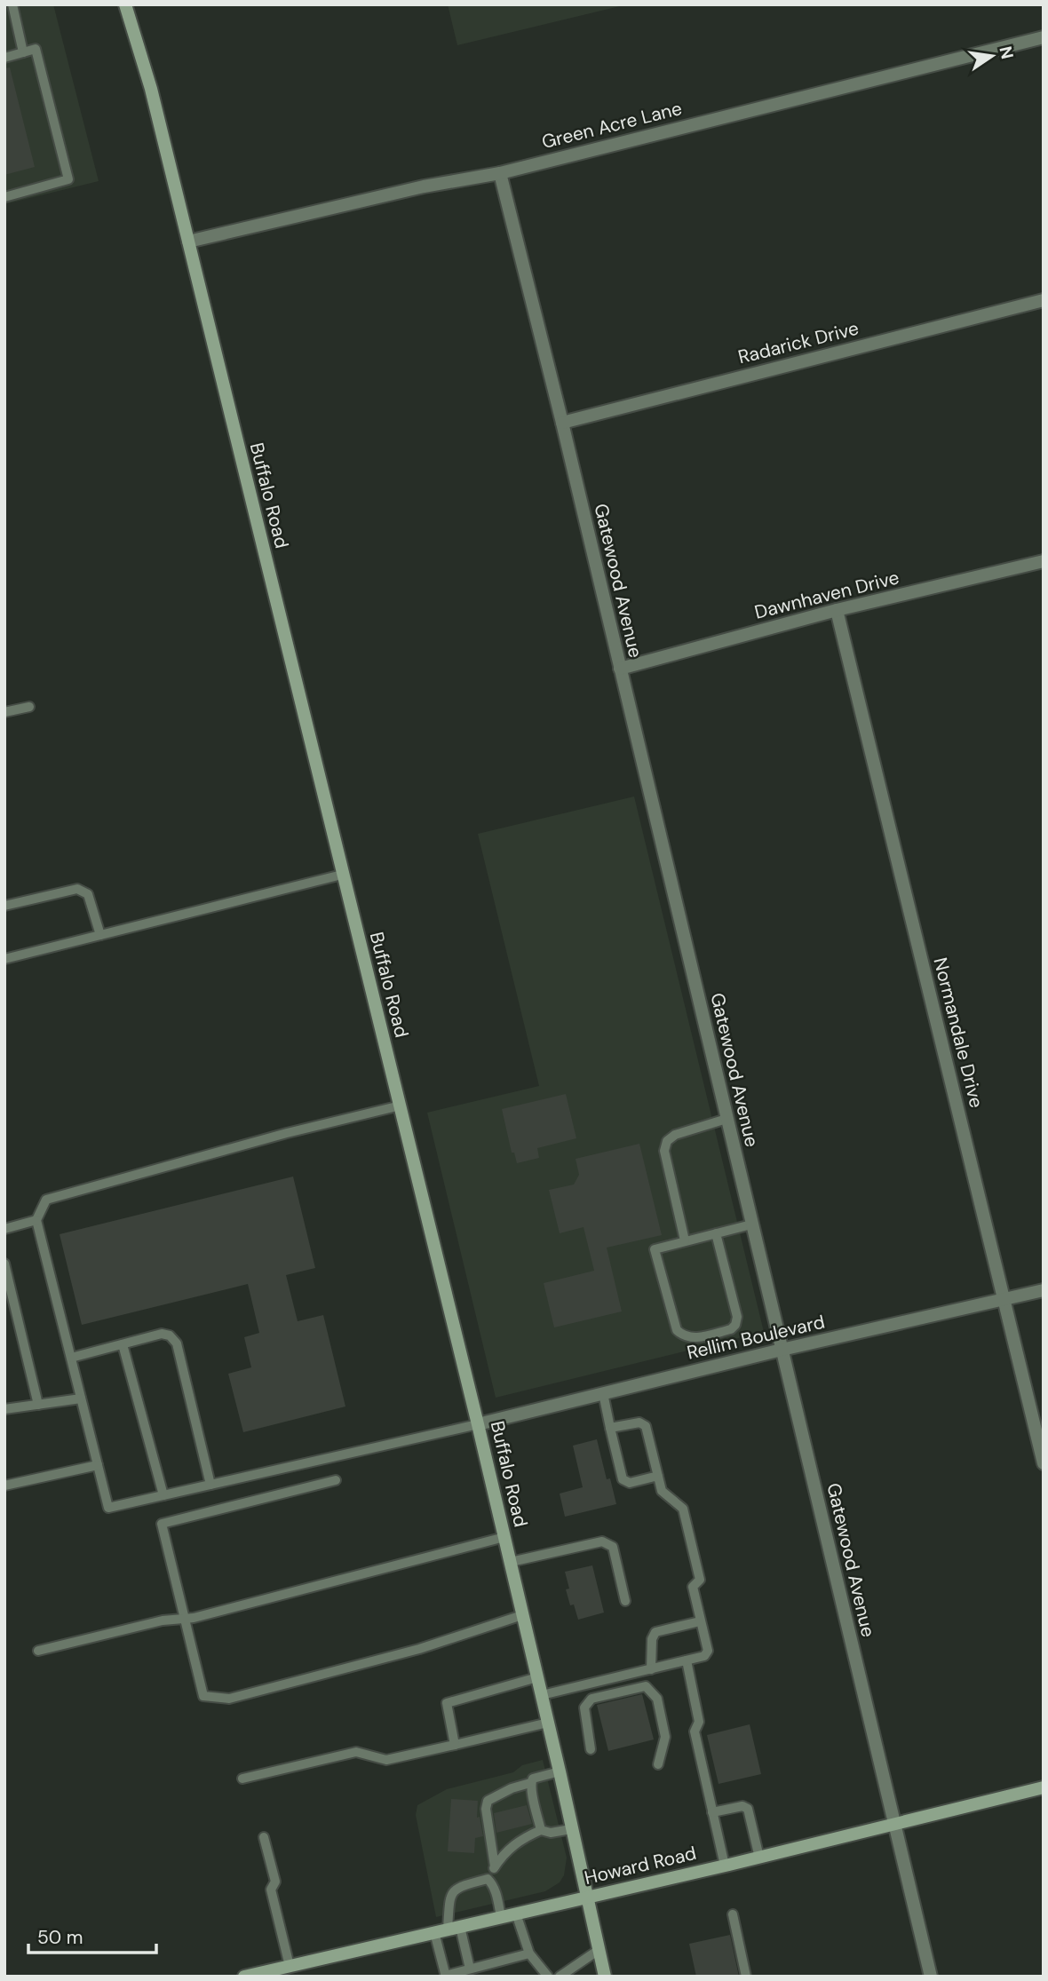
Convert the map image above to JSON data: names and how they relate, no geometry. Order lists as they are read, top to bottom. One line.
{"streets":{"main road":["Buffalo Road","Howard Road"],"street":["Green Acre Lane","Radarick Drive","Gatewood Avenue","Dawnhaven Drive","Normandale Drive","Rellim Boulevard"]},"crossings":[["Green Acre Lane","Buffalo Road"],["Green Acre Lane","Gatewood Avenue"],["Radarick Drive","Gatewood Avenue"],["Buffalo Road","Rellim Boulevard"],["Buffalo Road","Howard Road"],["Gatewood Avenue","Dawnhaven Drive"],["Gatewood Avenue","Rellim Boulevard"],["Gatewood Avenue","Howard Road"],["Dawnhaven Drive","Normandale Drive"],["Normandale Drive","Rellim Boulevard"]],"scale_bar":"50 m","north":"right"}
